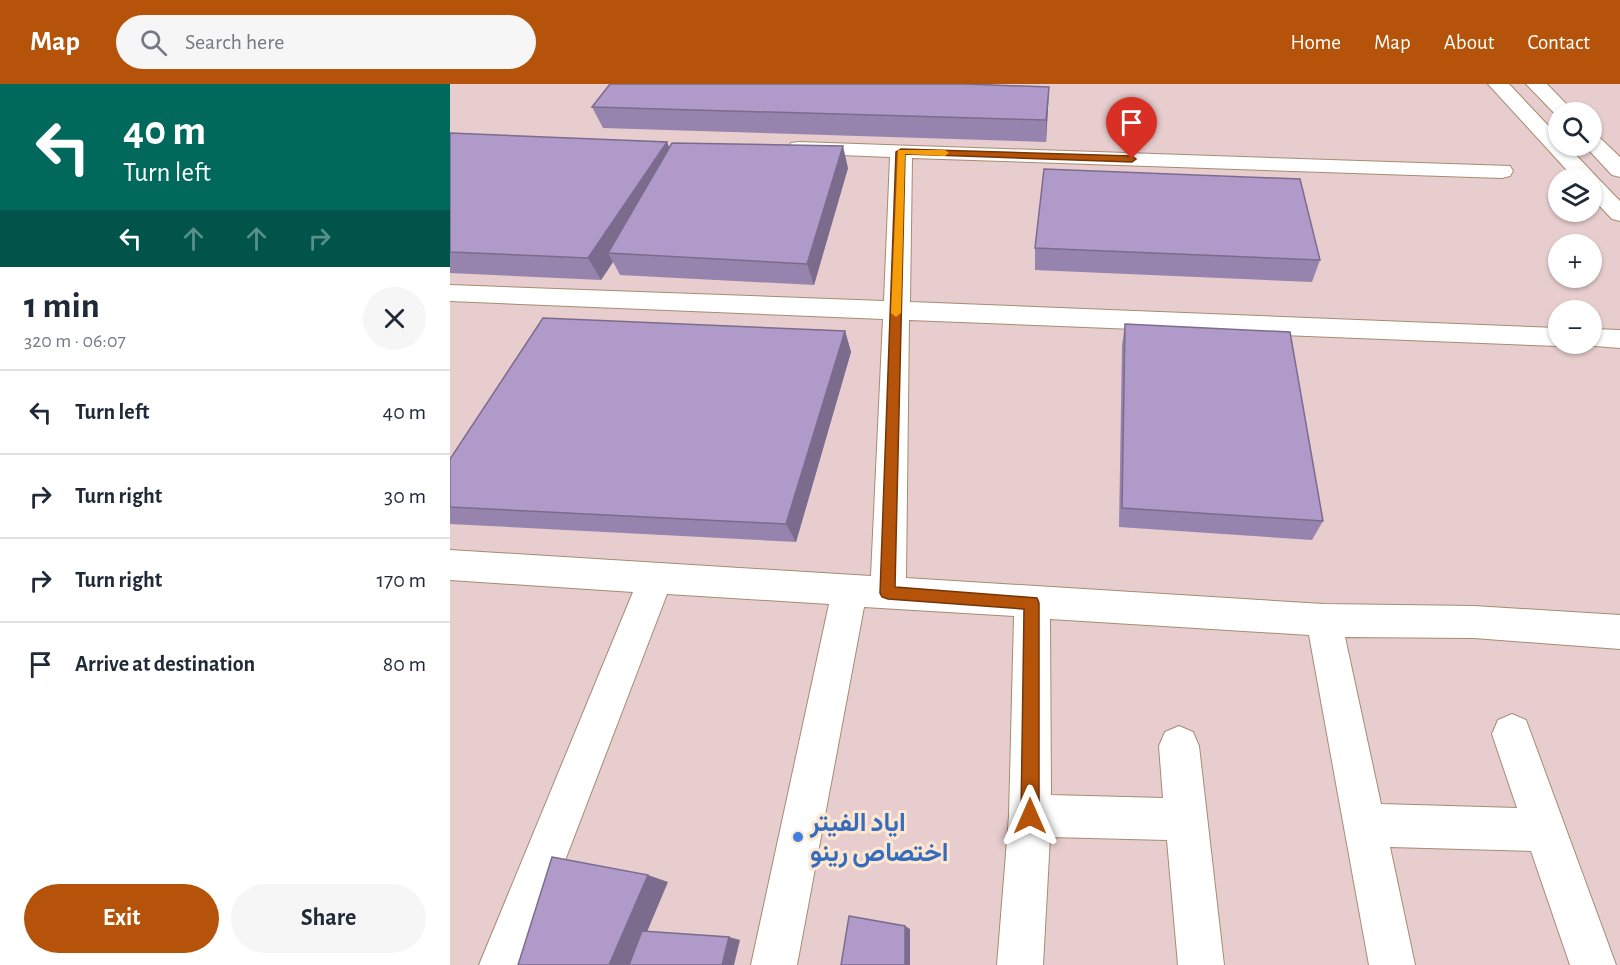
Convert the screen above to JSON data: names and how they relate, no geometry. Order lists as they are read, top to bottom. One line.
{"places":["اياد الفيتر اختصاص رينو"],"page":{"header":"Map","search":"Search here","nav":["Home","Map","About","Contact"],"turn":["40 m","Turn left"],"map_buttons":["+","−"],"heading":["1 min","320 m · 06:07"],"list":[{"name":"Turn left","value":"40 m"},{"name":"Turn right","value":"30 m"},{"name":"Turn right","value":"170 m"},{"name":"Arrive at destination","value":"80 m"}],"buttons":["Exit","Share"]}}
